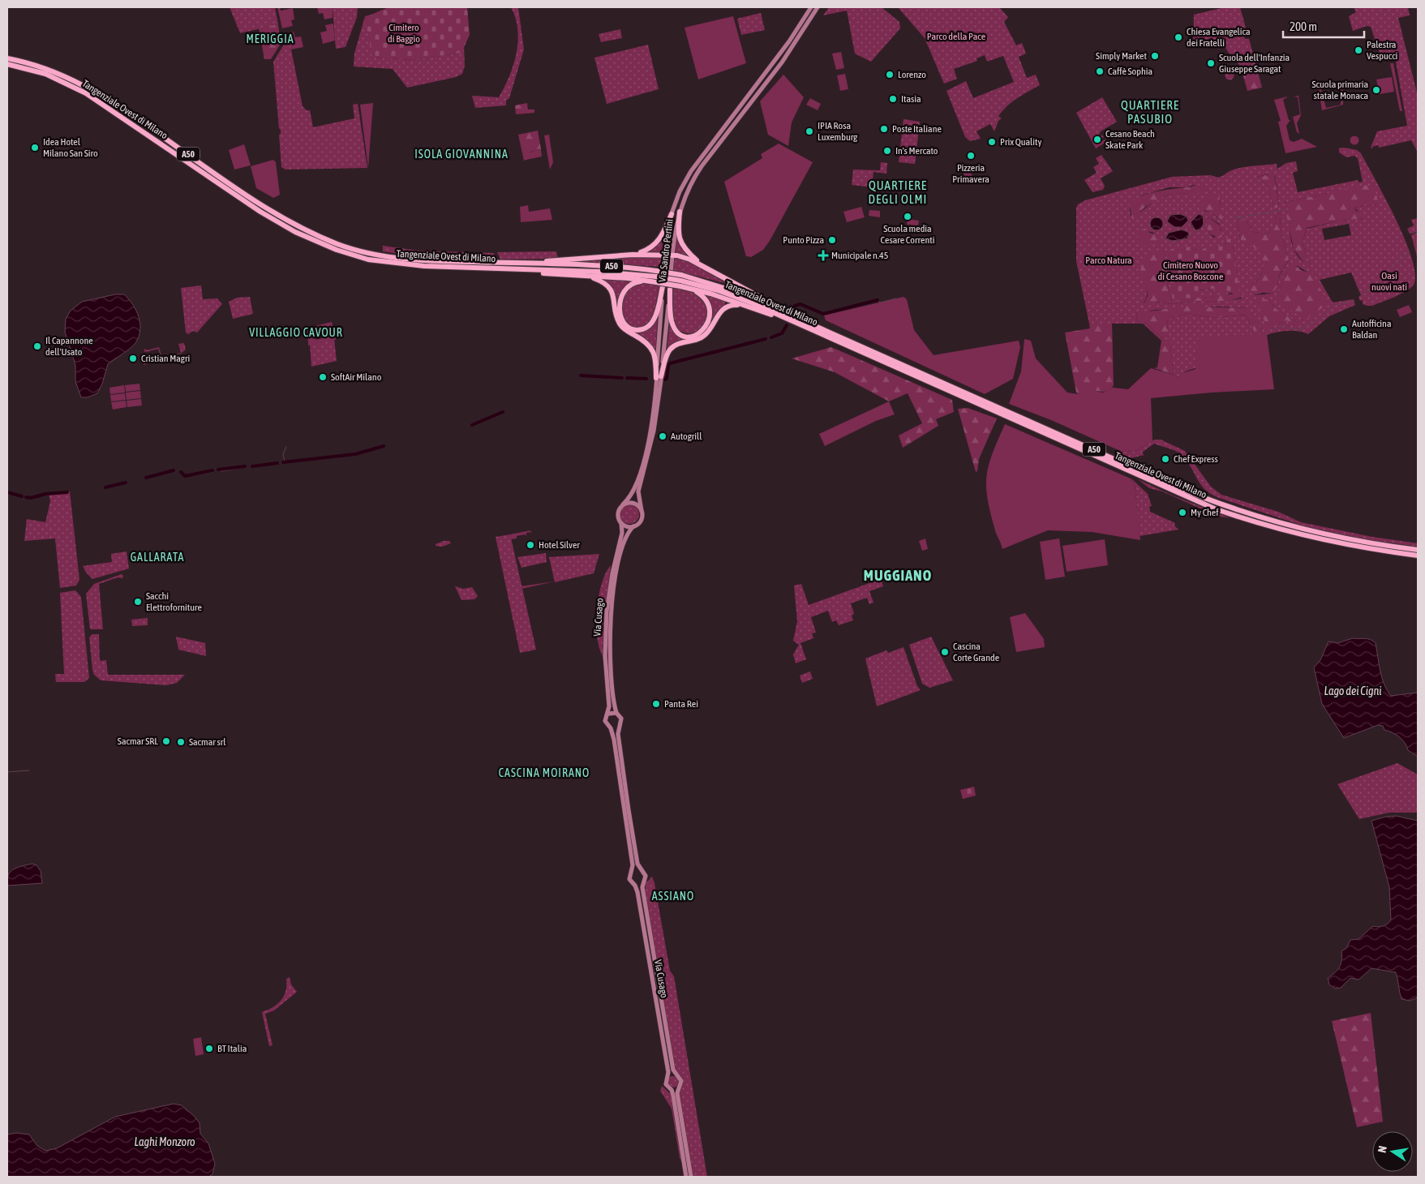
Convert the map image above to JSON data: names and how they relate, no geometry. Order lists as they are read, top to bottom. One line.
{"streets":{"highway":["Tangenziale Ovest di Milano","A50"],"main road":["Via Sandro Pertini","Via Cusago"]},"crossings":[["Via Sandro Pertini","Via Cusago"]],"districts":["MERIGGIA","QUARTIERE PASUBIO","ISOLA GIOVANNINA","QUARTIERE DEGLI OLMI","VILLAGGIO CAVOUR","GALLARATA","MUGGIANO","CASCINA MOIRANO","ASSIANO"],"water":["Lago dei Cigni","Laghi Monzoro"],"parks":["Cimitero di Baggio","Parco della Pace","Parco Natura","Cimitero Nuovo di Cesano Boscone","Oasi nuovi nati"],"places":{"other":["Chiesa Evangelica dei Fratelli","Palestra Vespucci","Simply Market","Scuola dell'Infanzia Giuseppe Saragat","Caffè Sophia","Lorenzo","Scuola primaria statale Monaca","Itasia","Poste Italiane","IPIA Rosa Luxemburg","Cesano Beach Skate Park","Prix Quality","Idea Hotel Milano San Siro","In's Mercato","Pizzeria Primavera","Scuola media Cesare Correnti","Punto Pizza","Autofficina Baldan","Il Capannone dell'Usato","Cristian Magri","SoftAir Milano","Autogrill","Chef Express","My Chef","Hotel Silver","Sacchi Elettroforniture","Cascina Corte Grande","Panta Rei","Sacmar SRL","Sacmar srl","BT Italia"],"health":["Municipale n.45"]},"scale_bar":"200 m","north":"left"}
